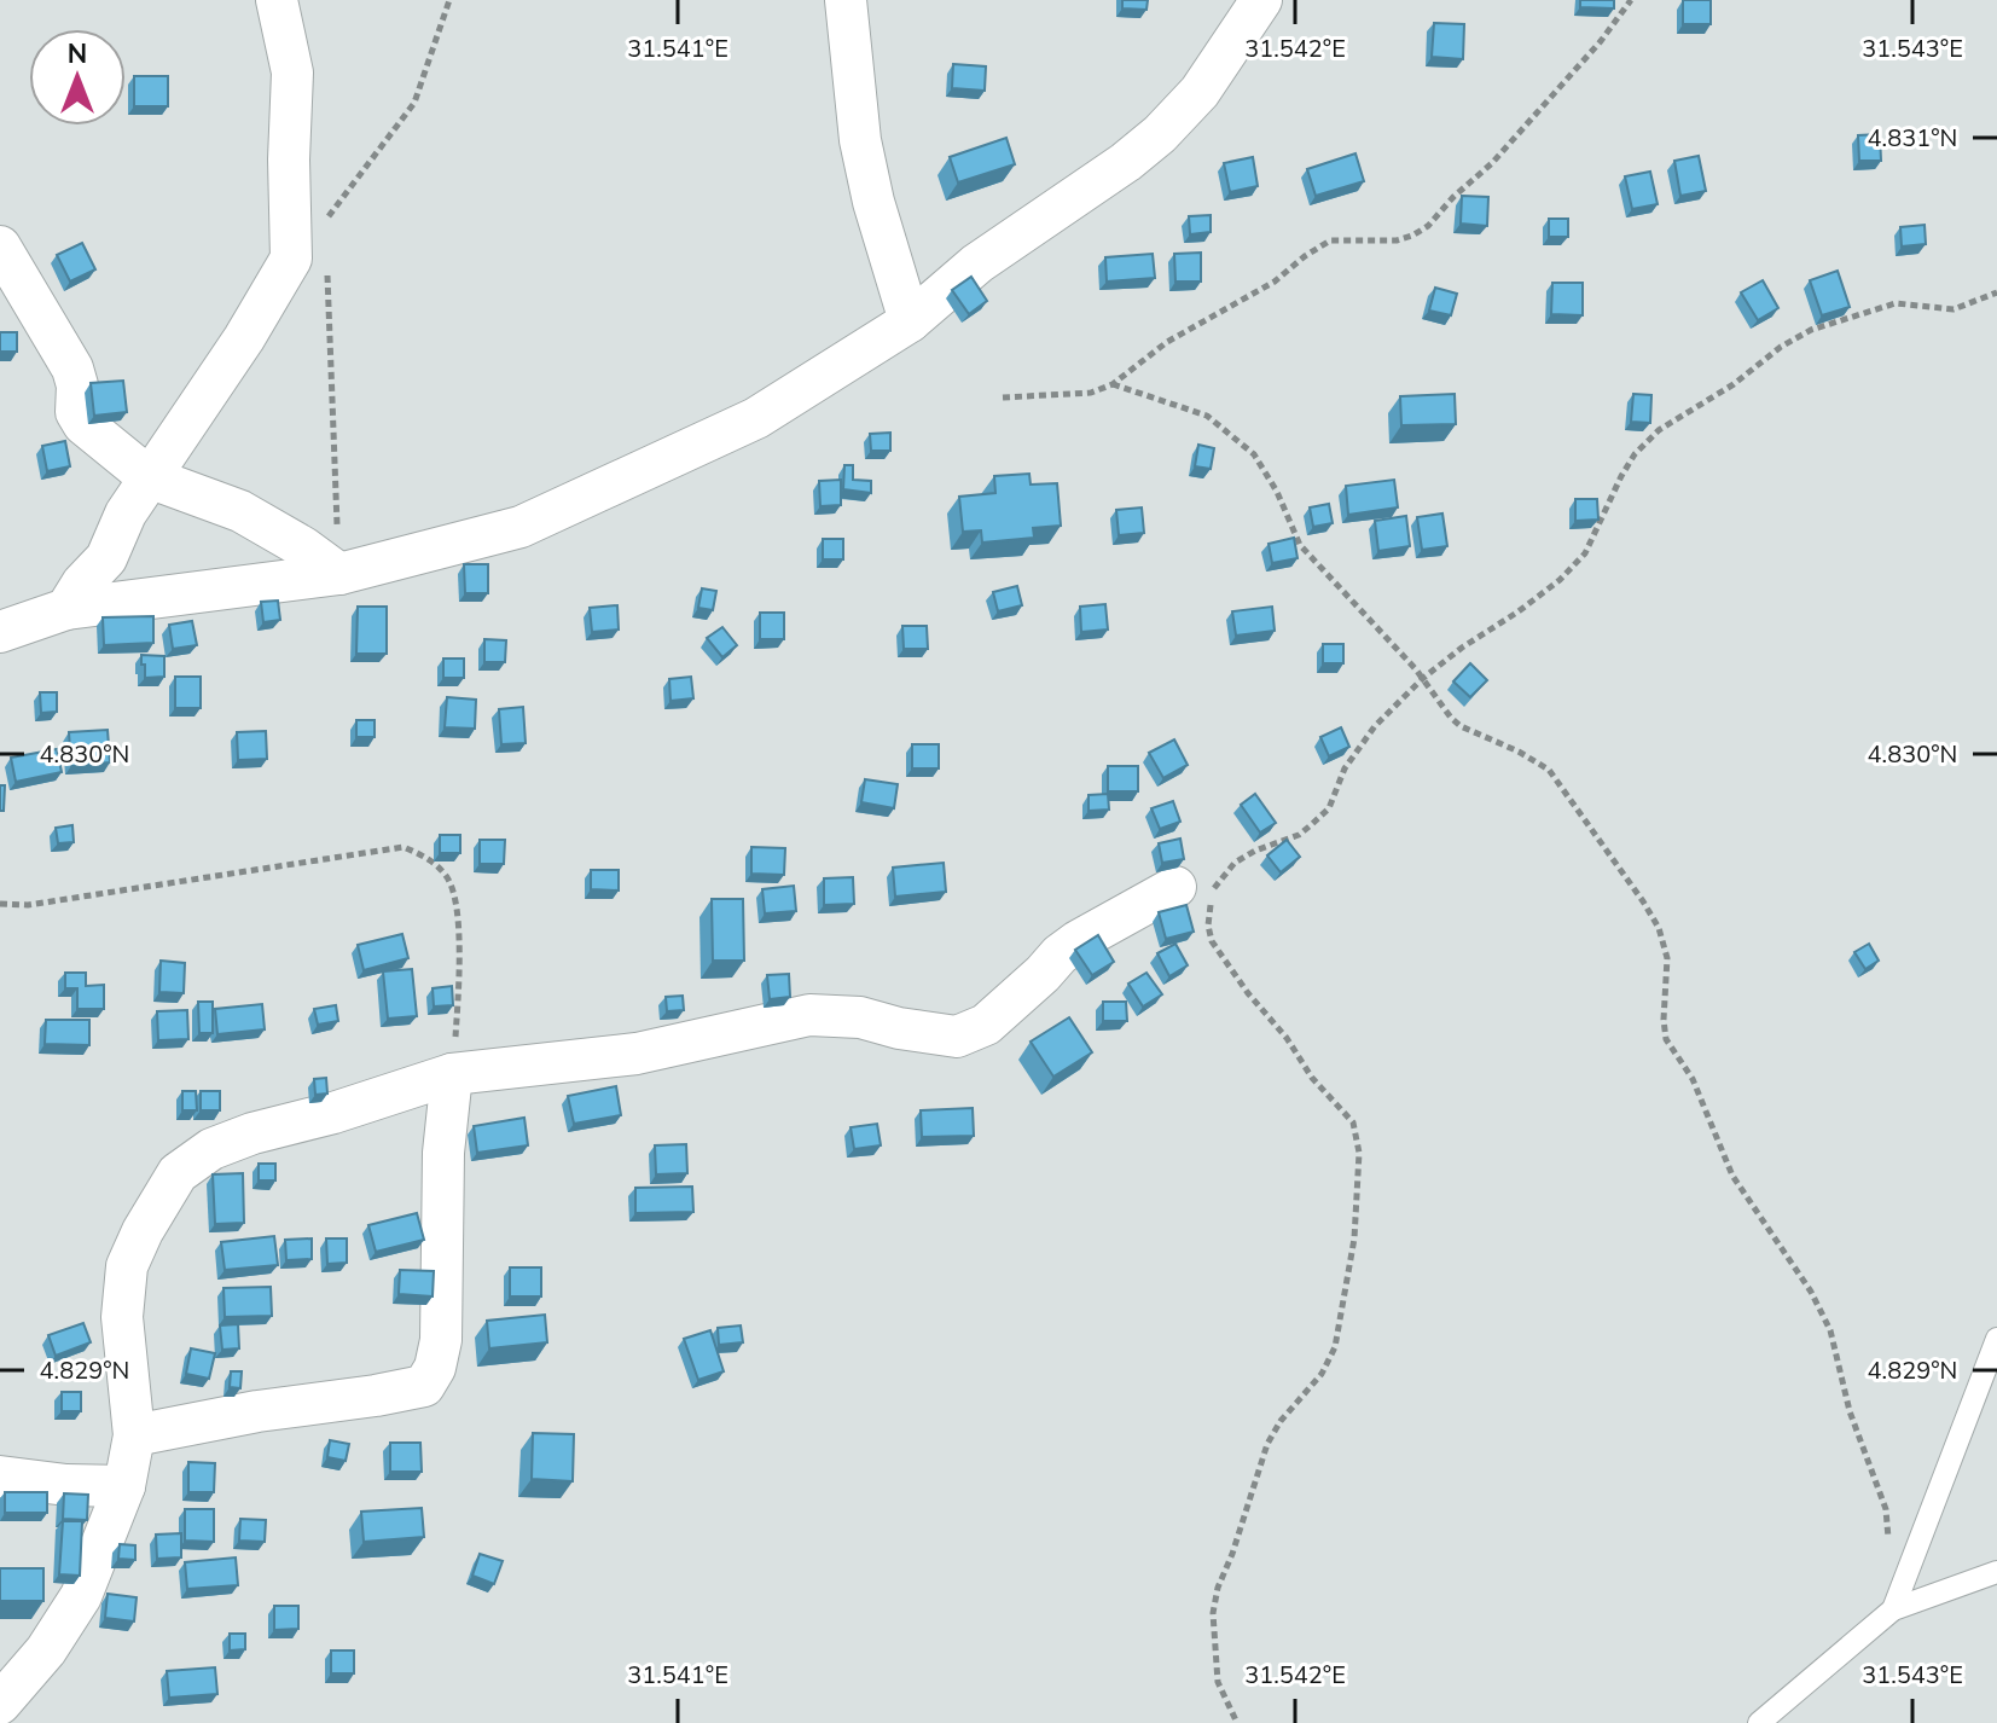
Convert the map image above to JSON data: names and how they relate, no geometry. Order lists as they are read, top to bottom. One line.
{"north":"top","coordinates":["31.541°E","31.542°E","31.543°E","4.831°N","4.830°N","4.829°N"]}
